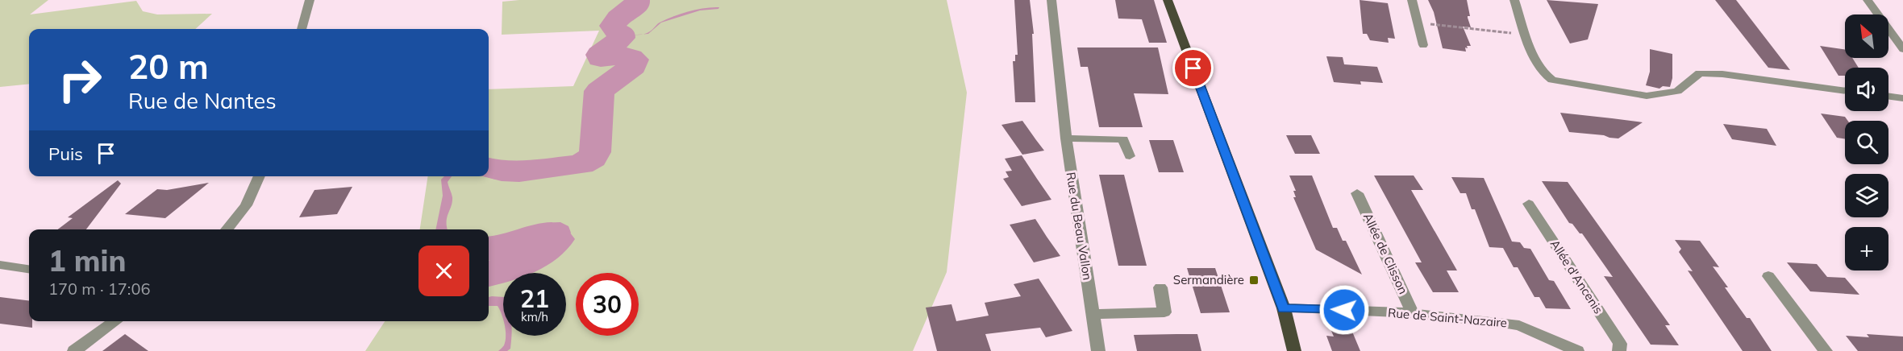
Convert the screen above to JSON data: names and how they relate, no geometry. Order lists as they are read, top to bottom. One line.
{"streets":{"street":["Rue du Beau Vallon","Allée de Clisson","Allée d'Ancenis","Rue de Saint-Nazaire"]},"crossings":[["Allée de Clisson","Rue de Saint-Nazaire"]],"places":{"transit":["Sermandière"]},"north":"top left","page":{"map_buttons":"+","turn":["20 m","Rue de Nantes"],"then":"Puis","heading":["1 min","170 m · 17:06"],"speed":"21 km/h","limit":"30"}}
